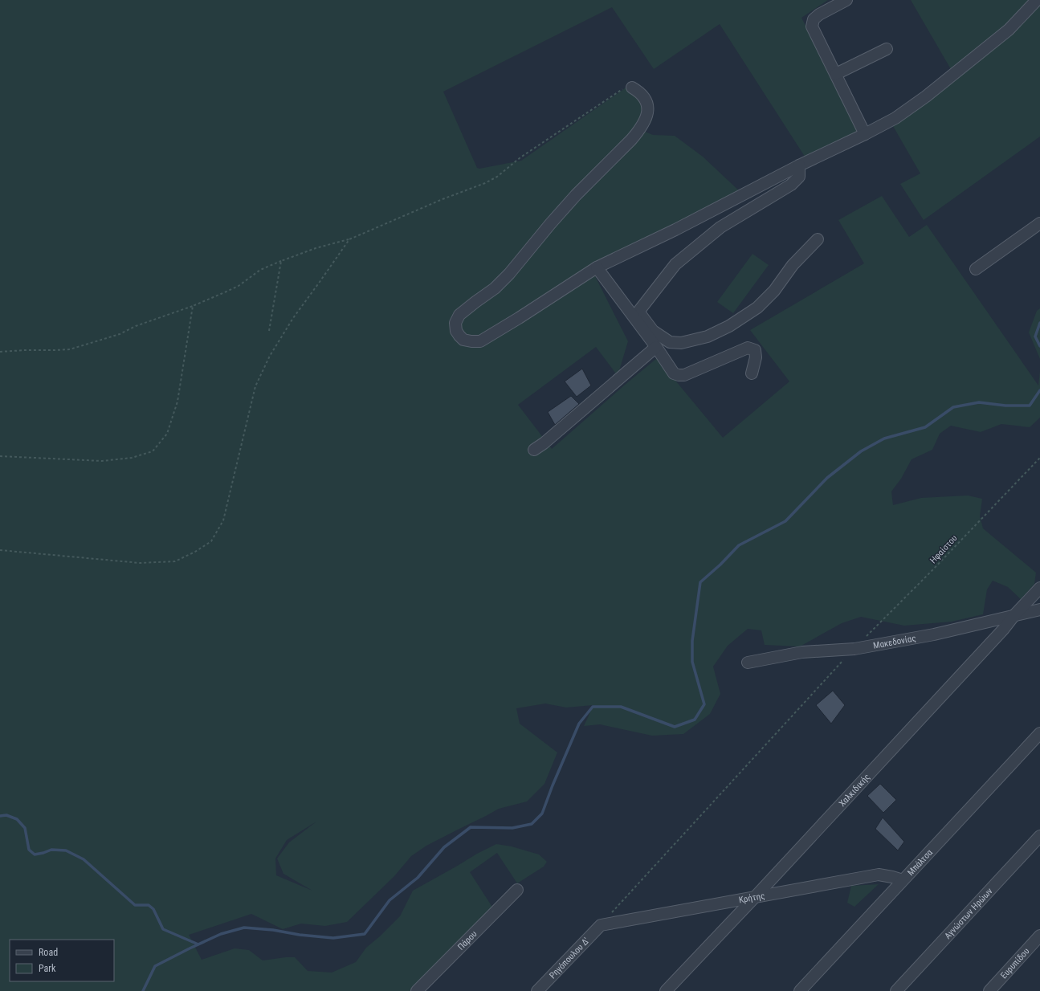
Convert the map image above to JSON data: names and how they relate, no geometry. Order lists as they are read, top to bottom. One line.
{"streets":{"street":["Μακεδονίας","Χαλκιδικής","Μπάλτσα","Κρήτης","Αγνώστων Ηρώων","Πάρου","Ρηγόπουλου Δ'","Ευρυπίδου"],"path":["Ηφαίστου"]},"crossings":[["Ηφαίστου","Μακεδονίας"],["Ηφαίστου","Κρήτης"],["Ηφαίστου","Ρηγόπουλου Δ'"],["Μακεδονίας","Χαλκιδικής"],["Χαλκιδικής","Κρήτης"],["Μπάλτσα","Κρήτης"],["Κρήτης","Ρηγόπουλου Δ'"]],"legend":["Road","Park"]}
